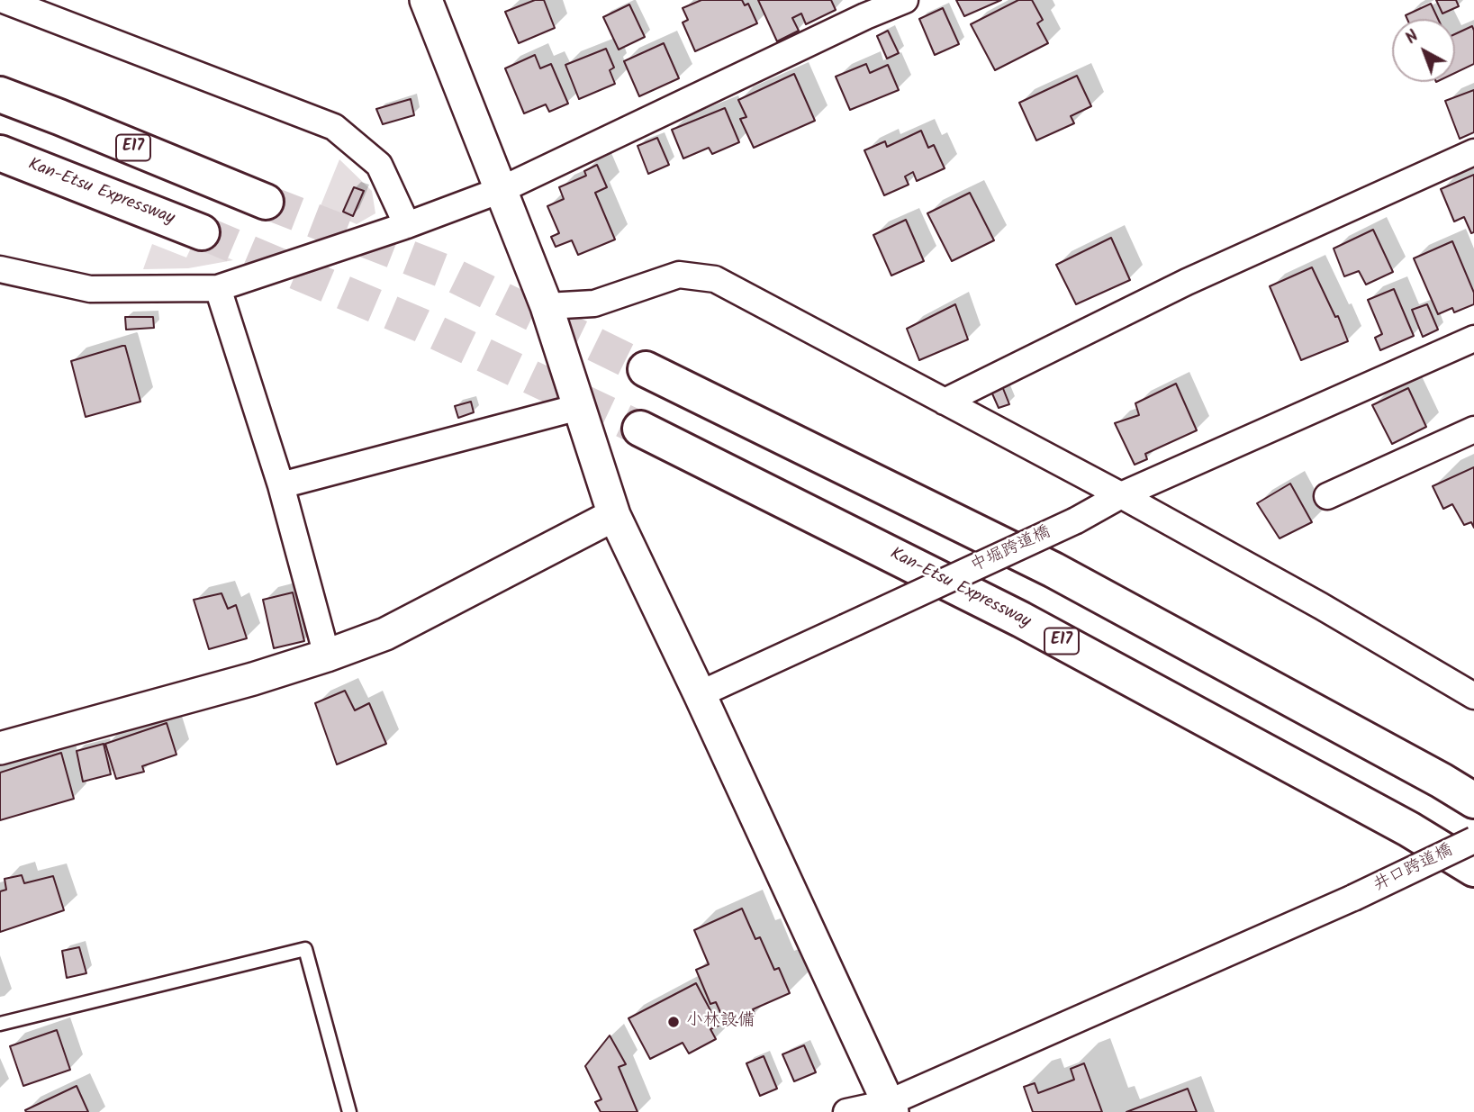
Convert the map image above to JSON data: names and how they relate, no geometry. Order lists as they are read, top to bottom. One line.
{"streets":{"highway":["E17","Kan-Etsu Expressway"],"street":["中堀跨道橋","井口跨道橋"]},"places":["小林設備"],"north":"top left"}
